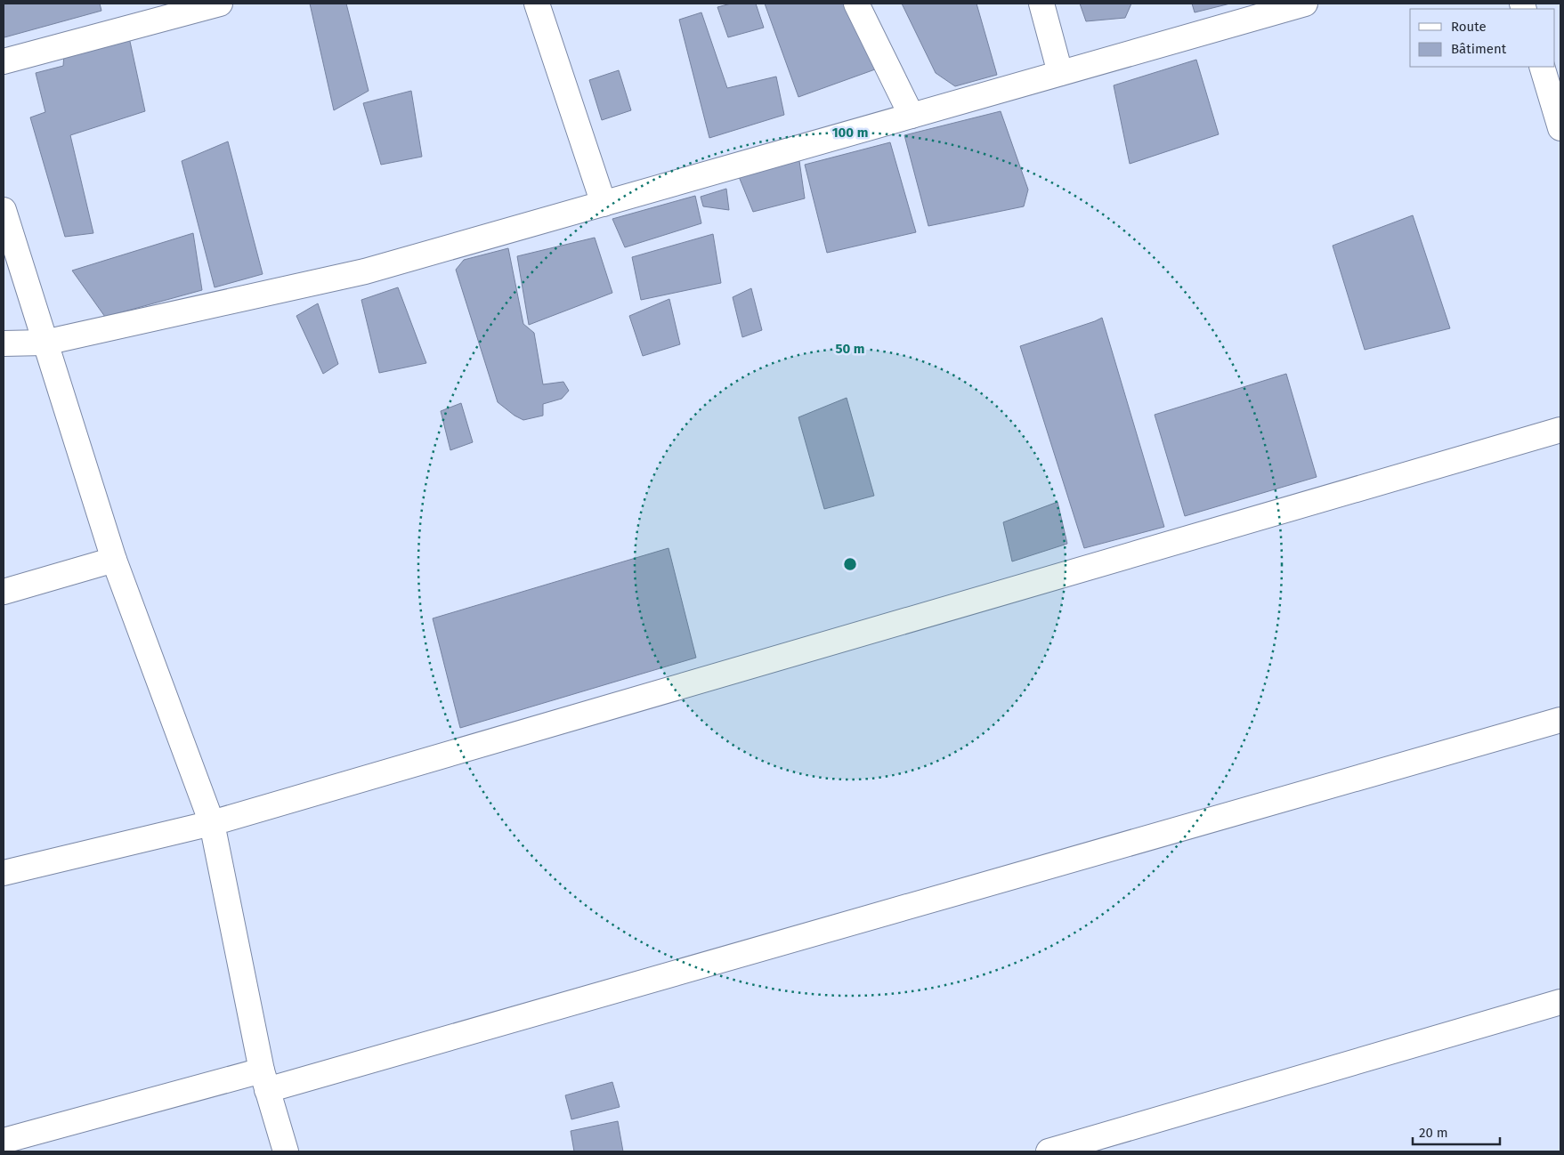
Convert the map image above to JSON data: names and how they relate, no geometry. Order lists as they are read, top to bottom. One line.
{"legend":["Route","Bâtiment"],"scale_bar":"20 m","rings":["100 m","50 m"]}
